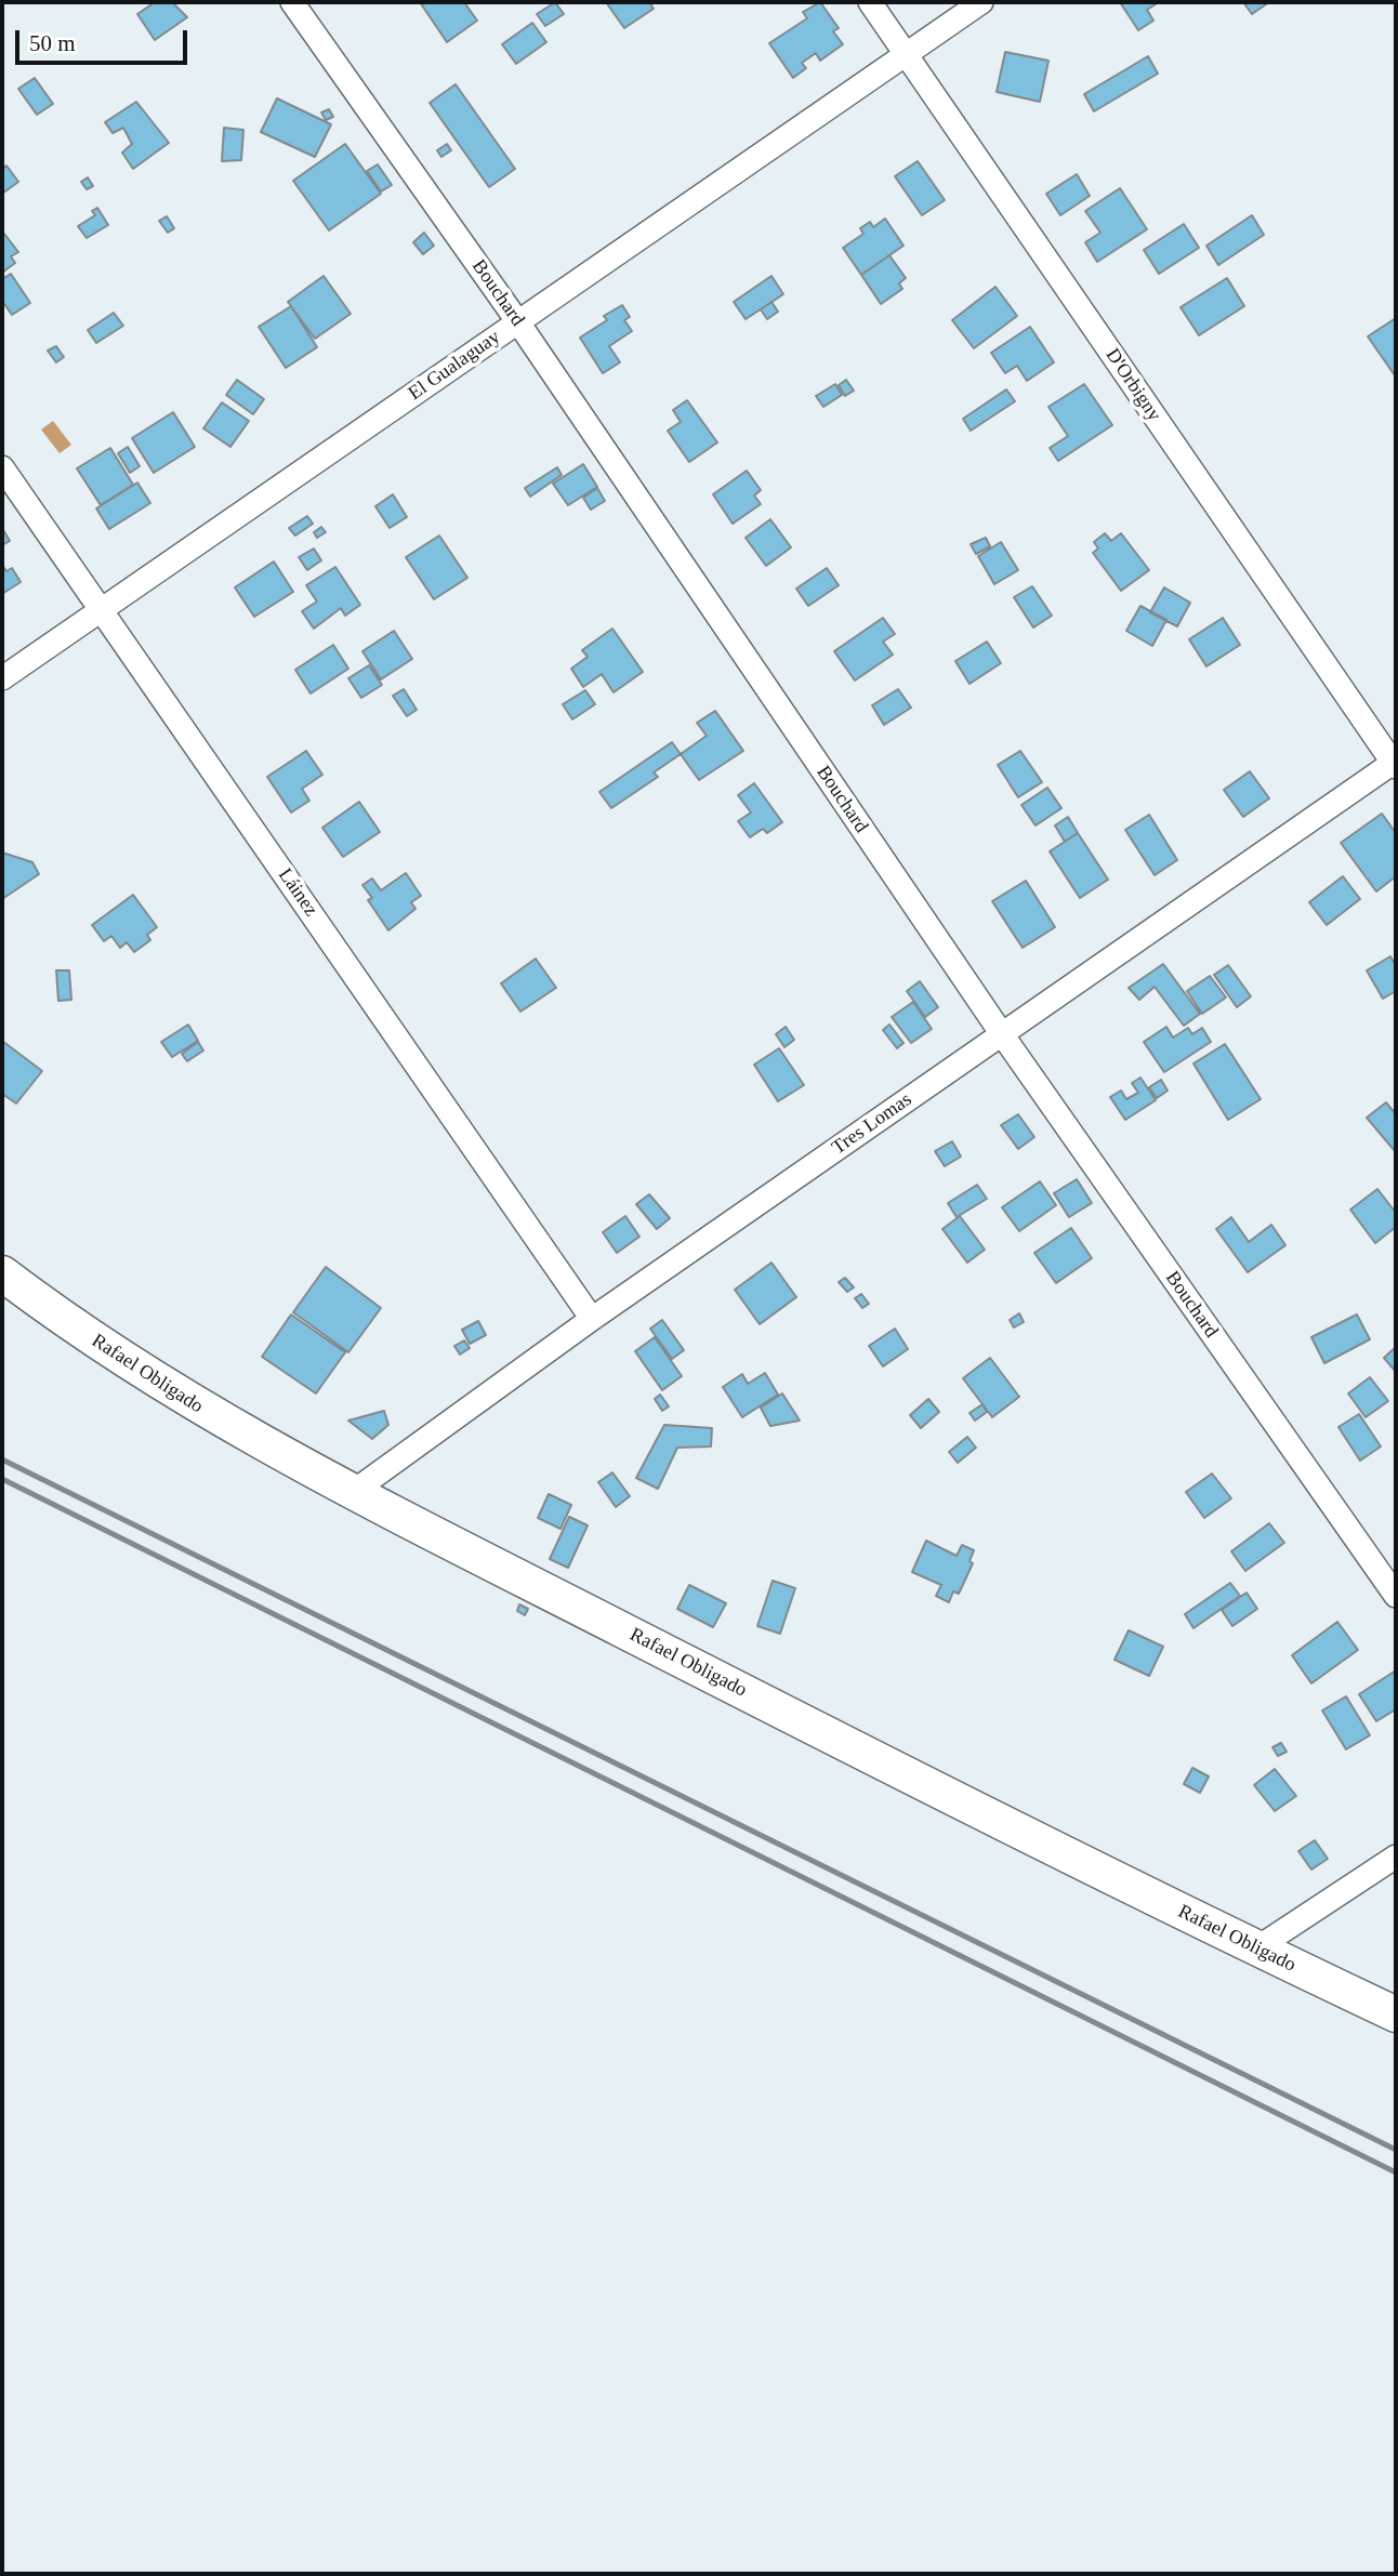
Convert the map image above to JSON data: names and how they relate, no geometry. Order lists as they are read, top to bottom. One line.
{"streets":{"street":["Bouchard","El Gualaguay","D'Orbigny","Láinez","Tres Lomas","Rafael Obligado"]},"crossings":[["Bouchard","El Gualaguay"],["Bouchard","Tres Lomas"],["El Gualaguay","D'Orbigny"],["El Gualaguay","Láinez"],["D'Orbigny","Tres Lomas"],["Láinez","Tres Lomas"],["Tres Lomas","Rafael Obligado"]],"scale_bar":"50 m"}
